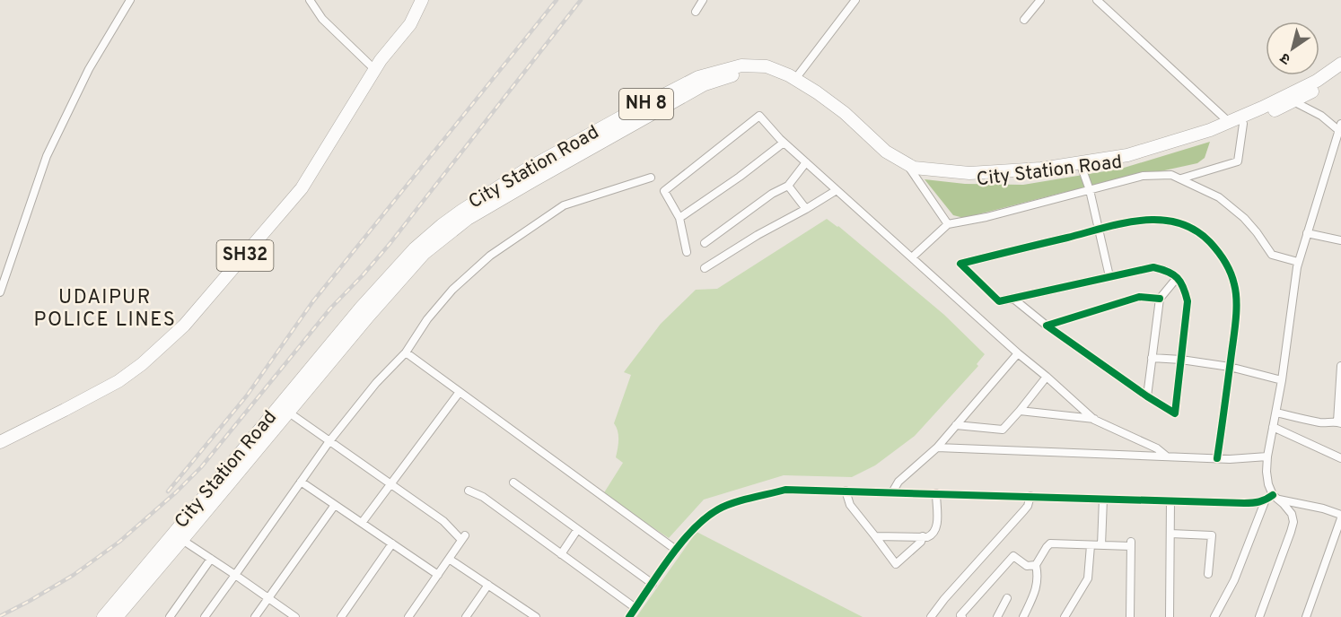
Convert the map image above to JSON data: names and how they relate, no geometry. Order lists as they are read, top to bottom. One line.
{"streets":{"main road":["NH 8","City Station Road","SH32"]},"districts":["UDAIPUR POLICE LINES"],"north":"bottom left"}
